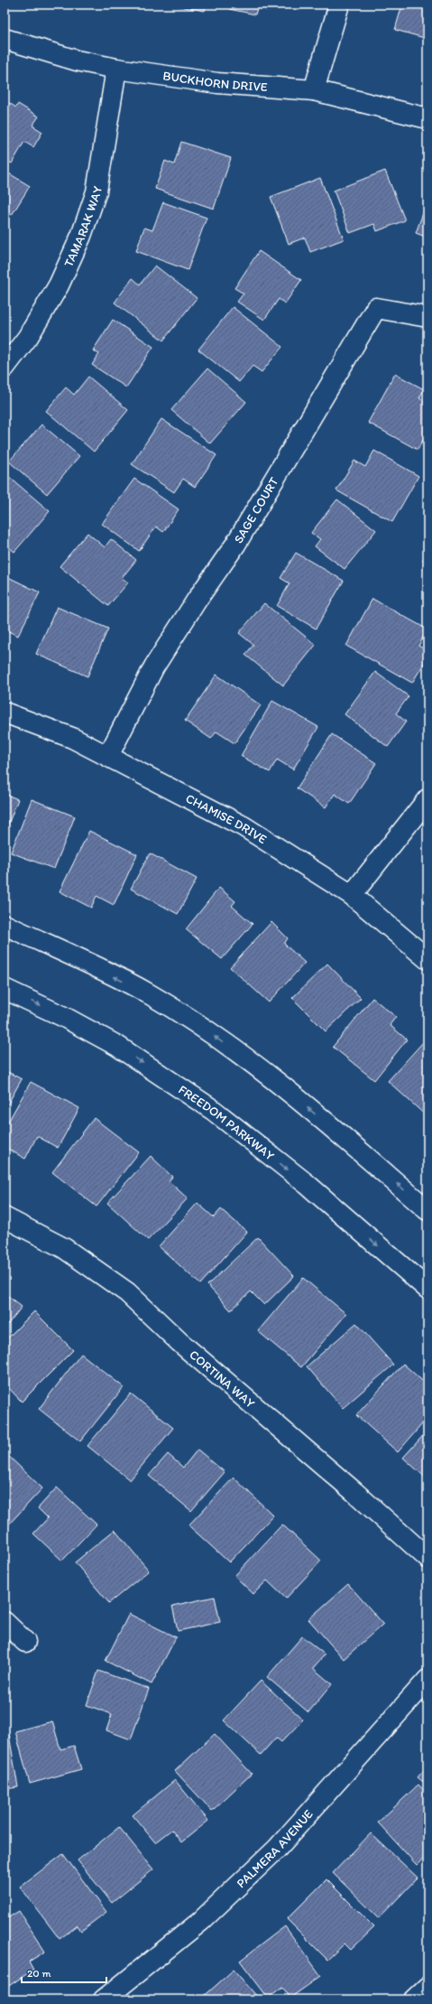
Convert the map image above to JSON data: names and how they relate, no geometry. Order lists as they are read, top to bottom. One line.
{"streets":{"street":["BUCKHORN DRIVE","TAMARAK WAY","SAGE COURT","CHAMISE DRIVE","FREEDOM PARKWAY","CORTINA WAY","PALMERA AVENUE"]},"crossings":[["BUCKHORN DRIVE","TAMARAK WAY"],["SAGE COURT","CHAMISE DRIVE"]],"scale_bar":"20 m"}
